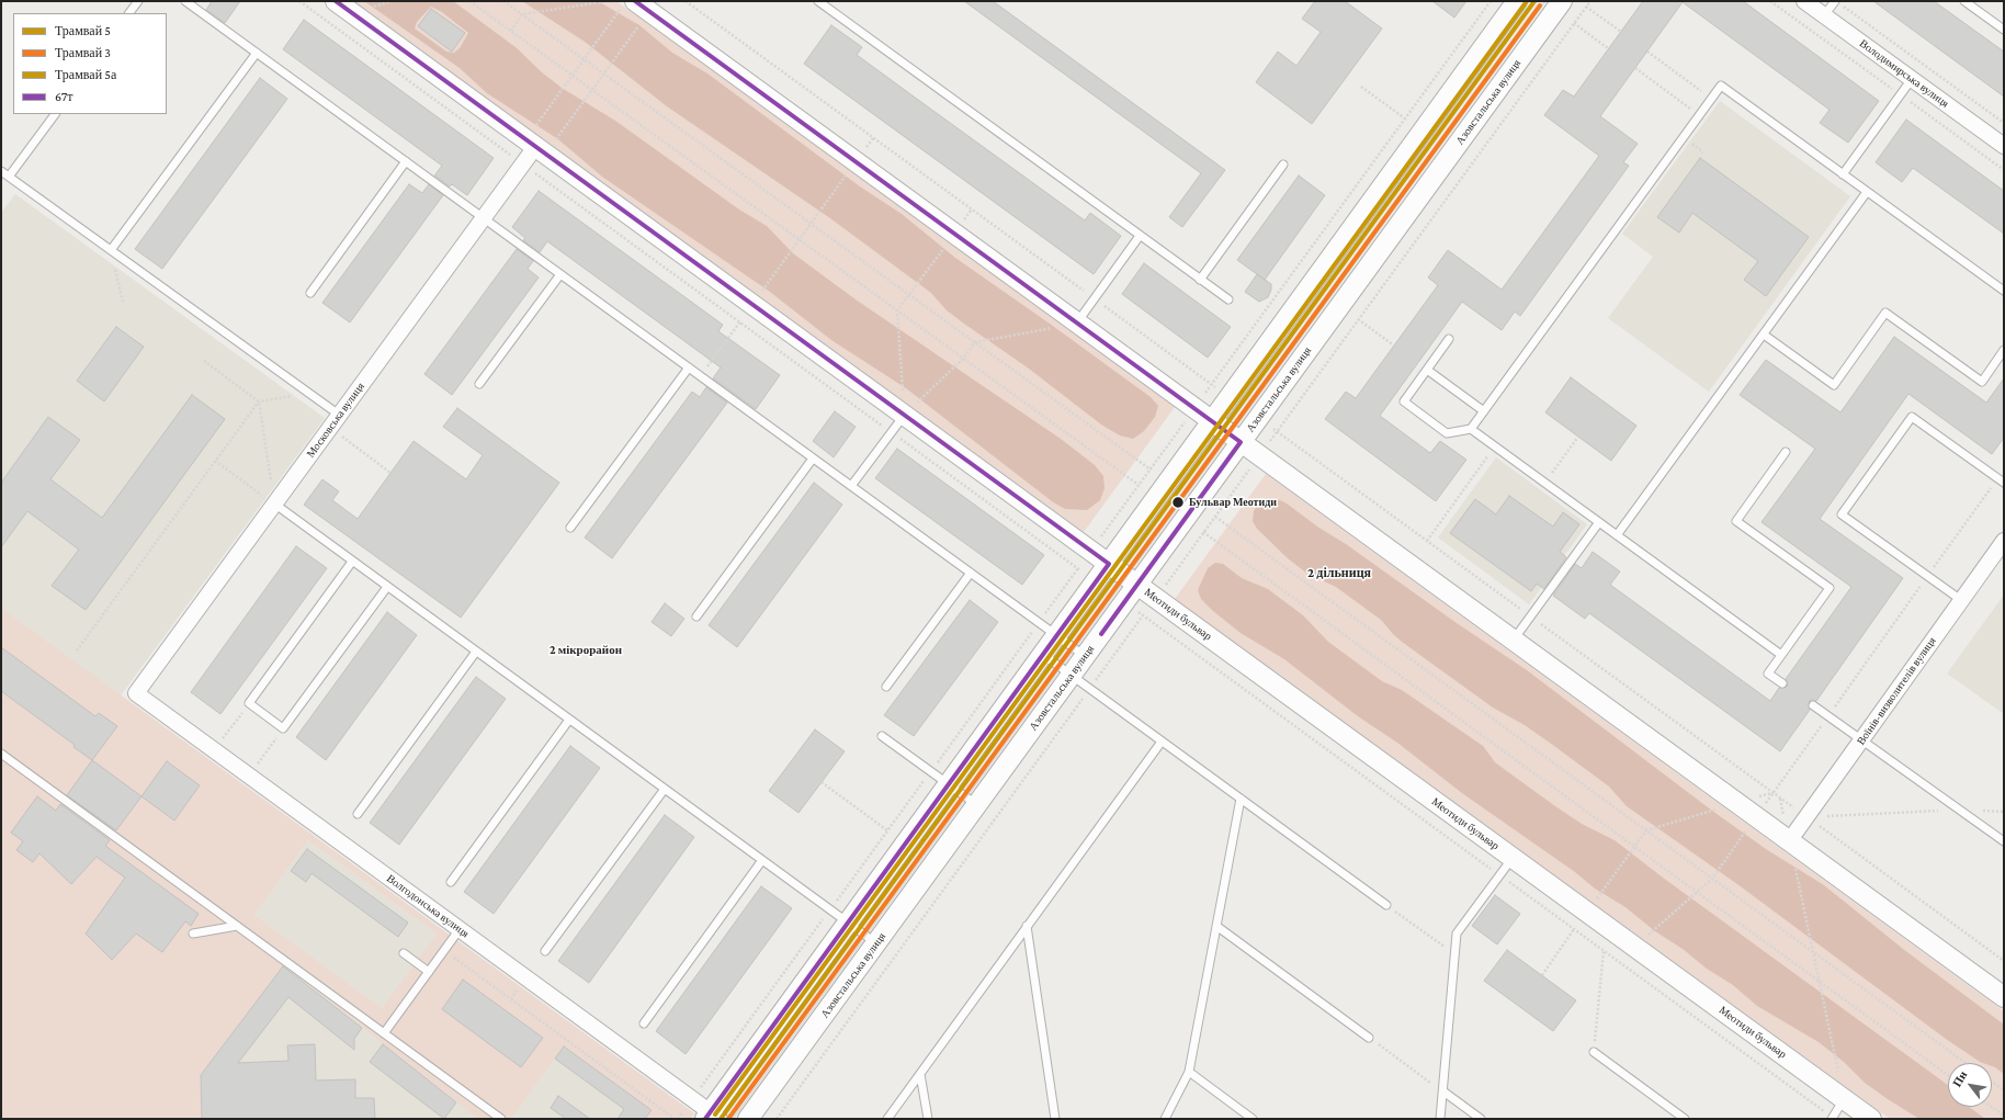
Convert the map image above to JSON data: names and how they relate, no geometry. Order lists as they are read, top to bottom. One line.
{"streets":{"street":["Володимирська вулиця","Азовстальська вулиця","Московська вулиця","Меотиди бульвар","Воїнів-визволителів вулиця","Волгодонська вулиця"]},"crossings":[["Азовстальська вулиця","Меотиди бульвар"],["Московська вулиця","Меотиди бульвар"],["Московська вулиця","Волгодонська вулиця"]],"districts":["2 дільниця","2 мікрорайон"],"places":["Бульвар Меотиди"],"lines":["tram line 5","tram line 5а","transit line 67т","tram line 3"],"legend":["Трамвай 5","Трамвай 3","Трамвай 5а","67т"],"north":"top left"}
